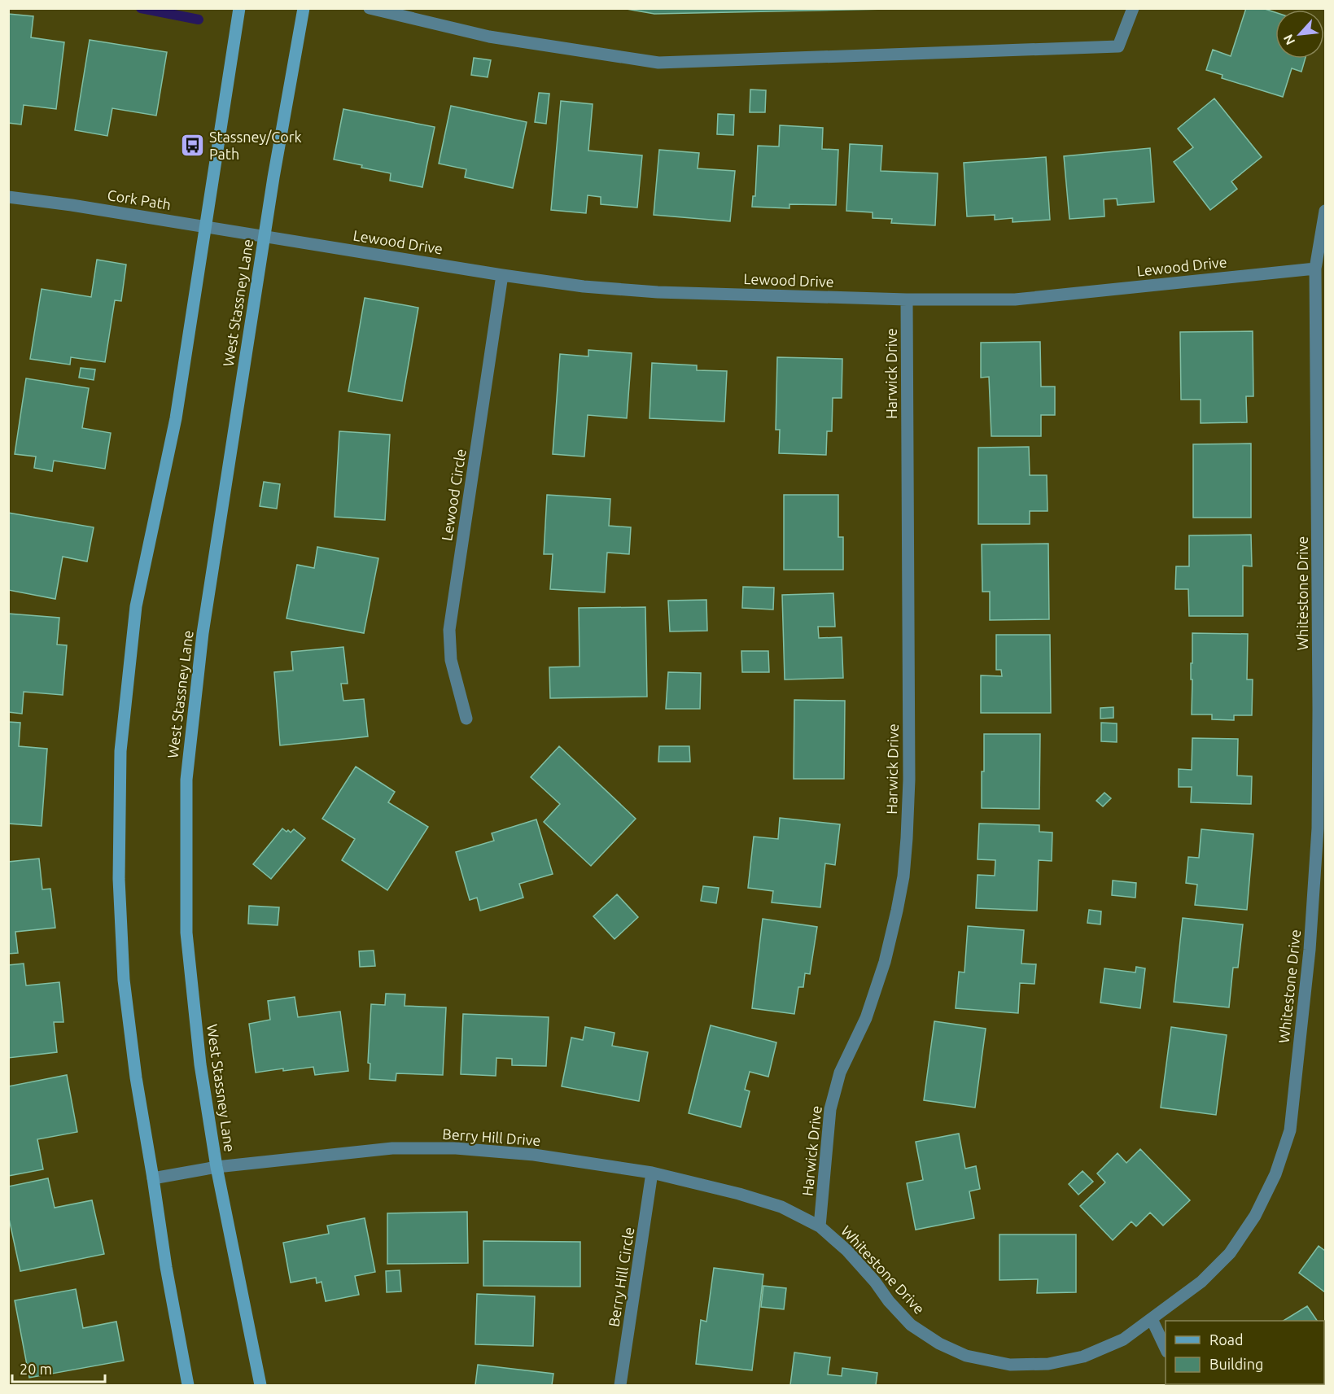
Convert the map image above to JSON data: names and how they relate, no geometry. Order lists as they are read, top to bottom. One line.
{"streets":{"main road":["West Stassney Lane"],"street":["Cork Path","Lewood Drive","Harwick Drive","Lewood Circle","Whitestone Drive","Berry Hill Drive","Berry Hill Circle"]},"crossings":[["Cork Path","Lewood Drive"],["Cork Path","West Stassney Lane"],["Lewood Drive","West Stassney Lane"],["Lewood Drive","Harwick Drive"],["Lewood Drive","Lewood Circle"],["Lewood Drive","Whitestone Drive"],["West Stassney Lane","Berry Hill Drive"],["Harwick Drive","Whitestone Drive"],["Harwick Drive","Berry Hill Drive"],["Whitestone Drive","Berry Hill Drive"],["Berry Hill Drive","Berry Hill Circle"]],"places":{"bus stop":["Stassney/Cork Path"]},"legend":["Road","Building"],"scale_bar":"20 m","north":"bottom left"}
